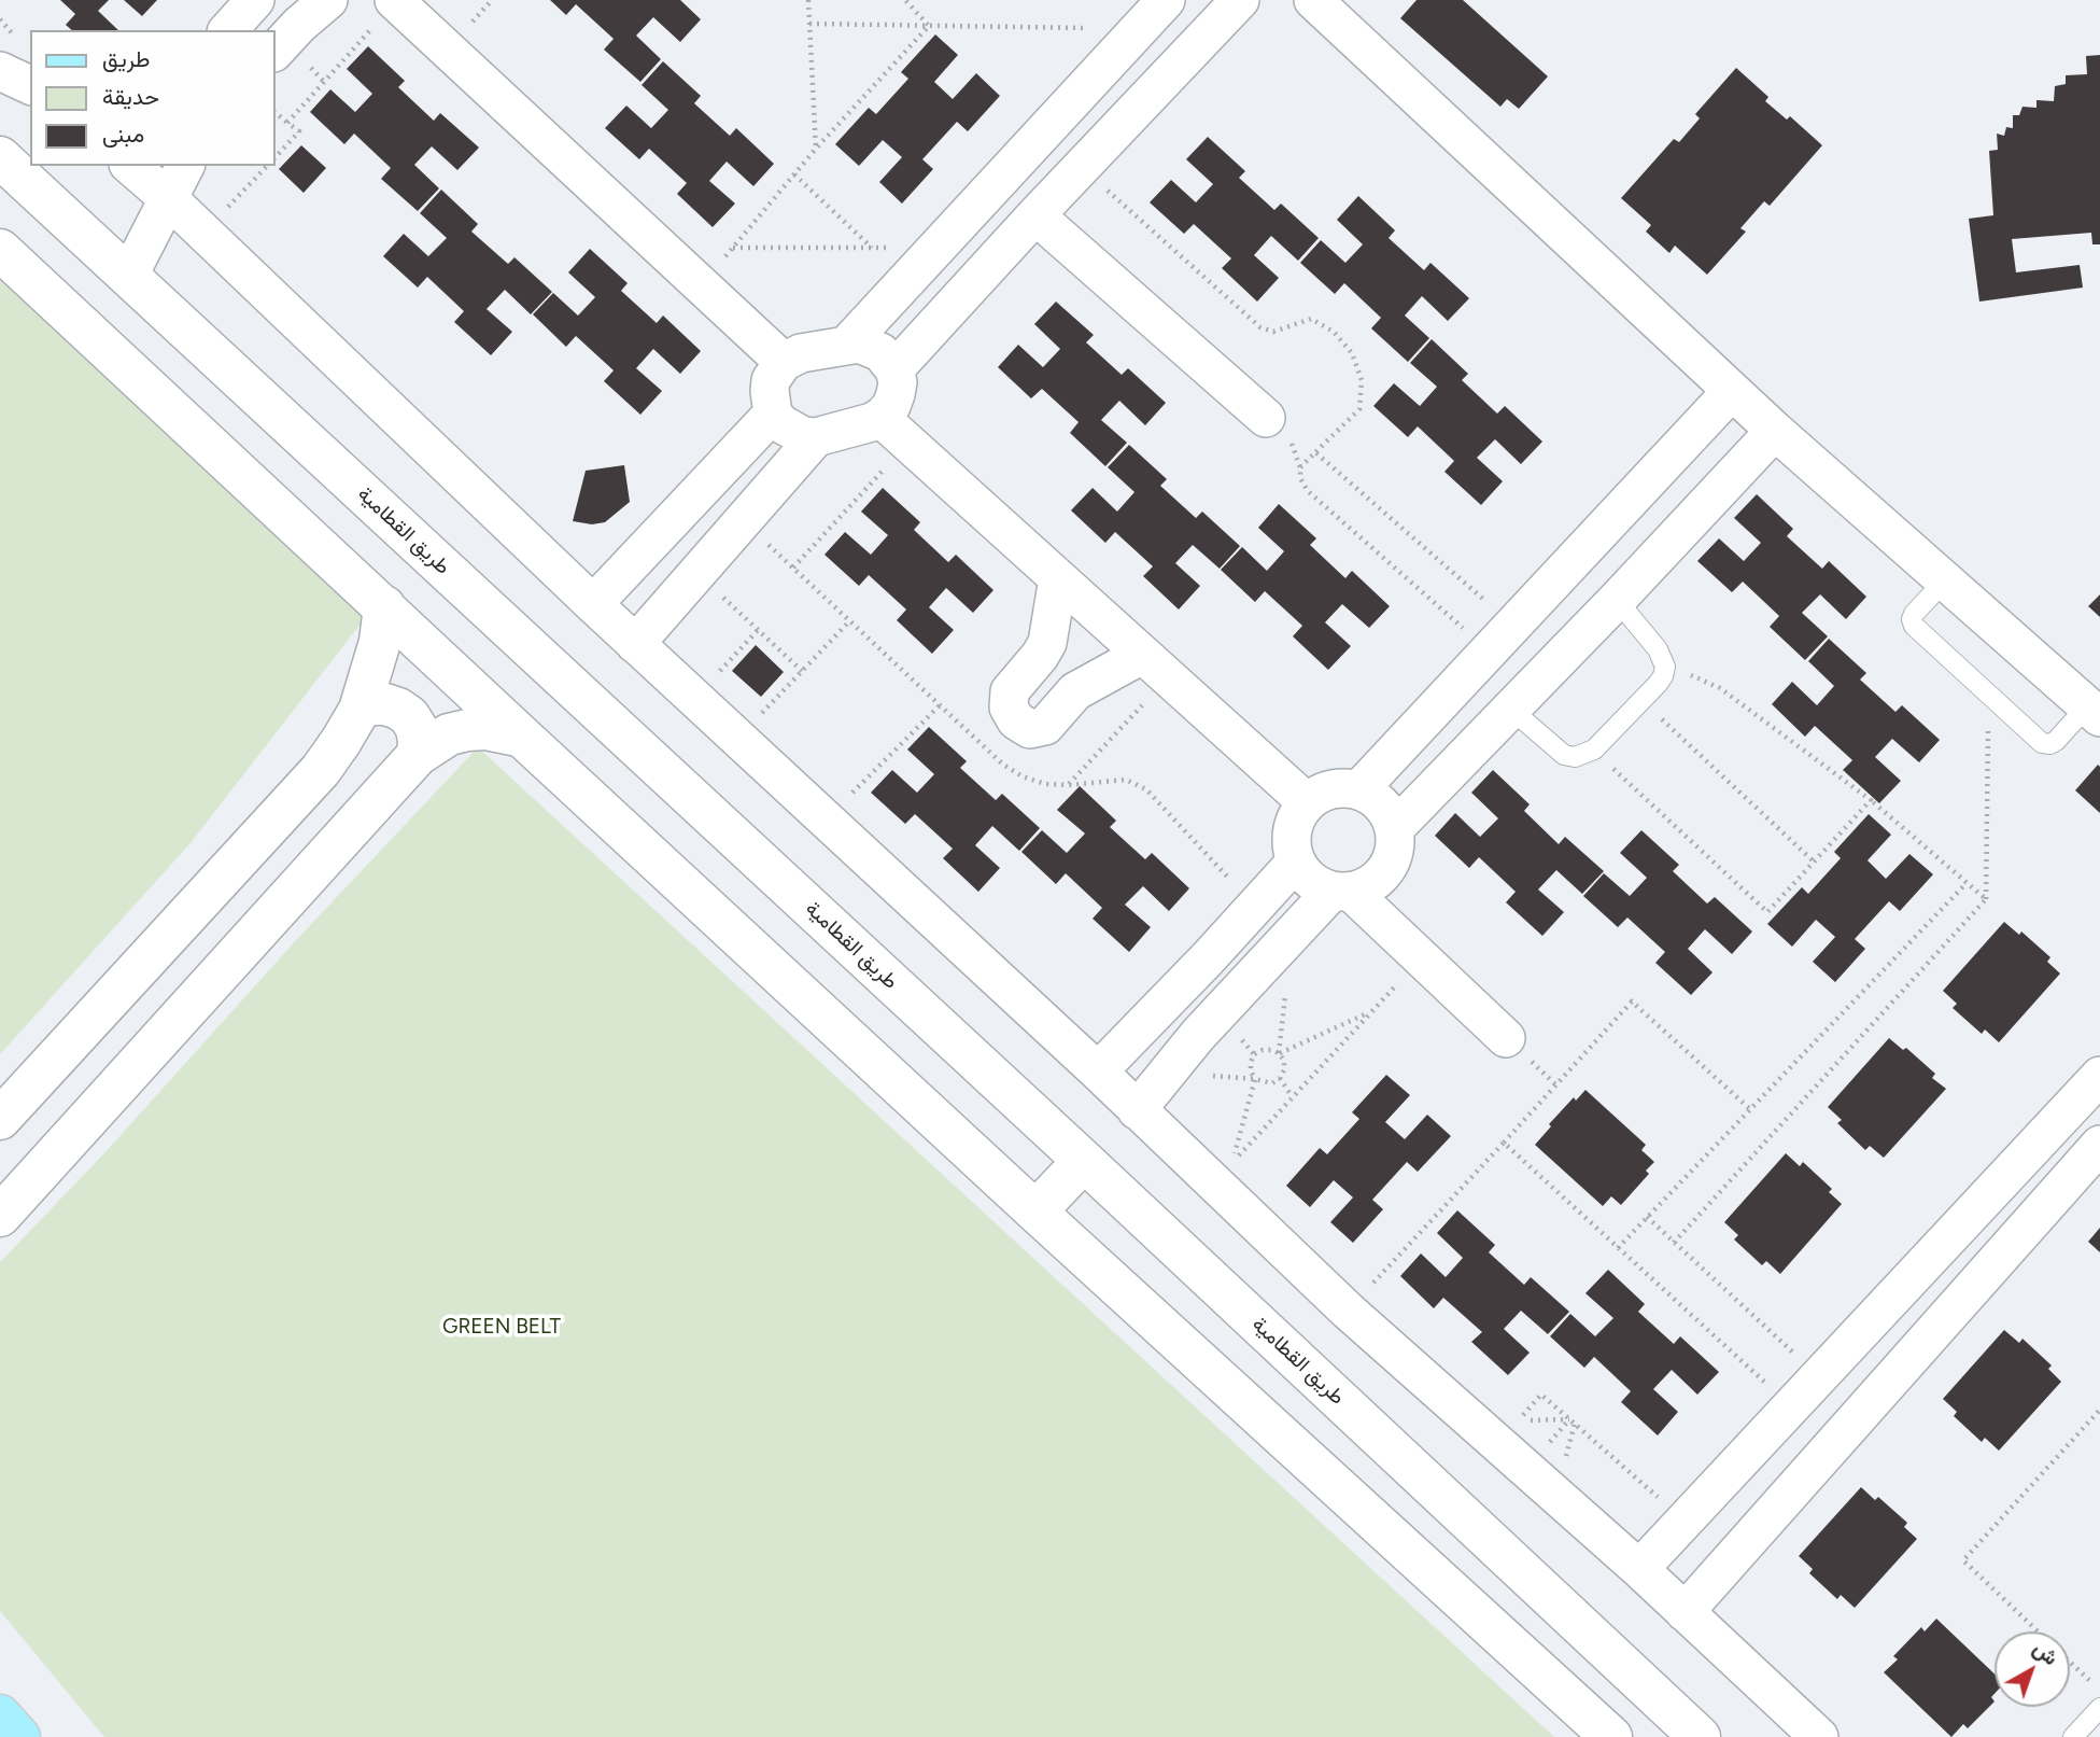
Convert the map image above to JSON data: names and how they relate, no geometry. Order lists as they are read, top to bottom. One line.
{"streets":{"street":["طريق القطامية"]},"parks":["GREEN BELT"],"legend":["طريق","حديقة","مبنى"],"north":"top right"}
